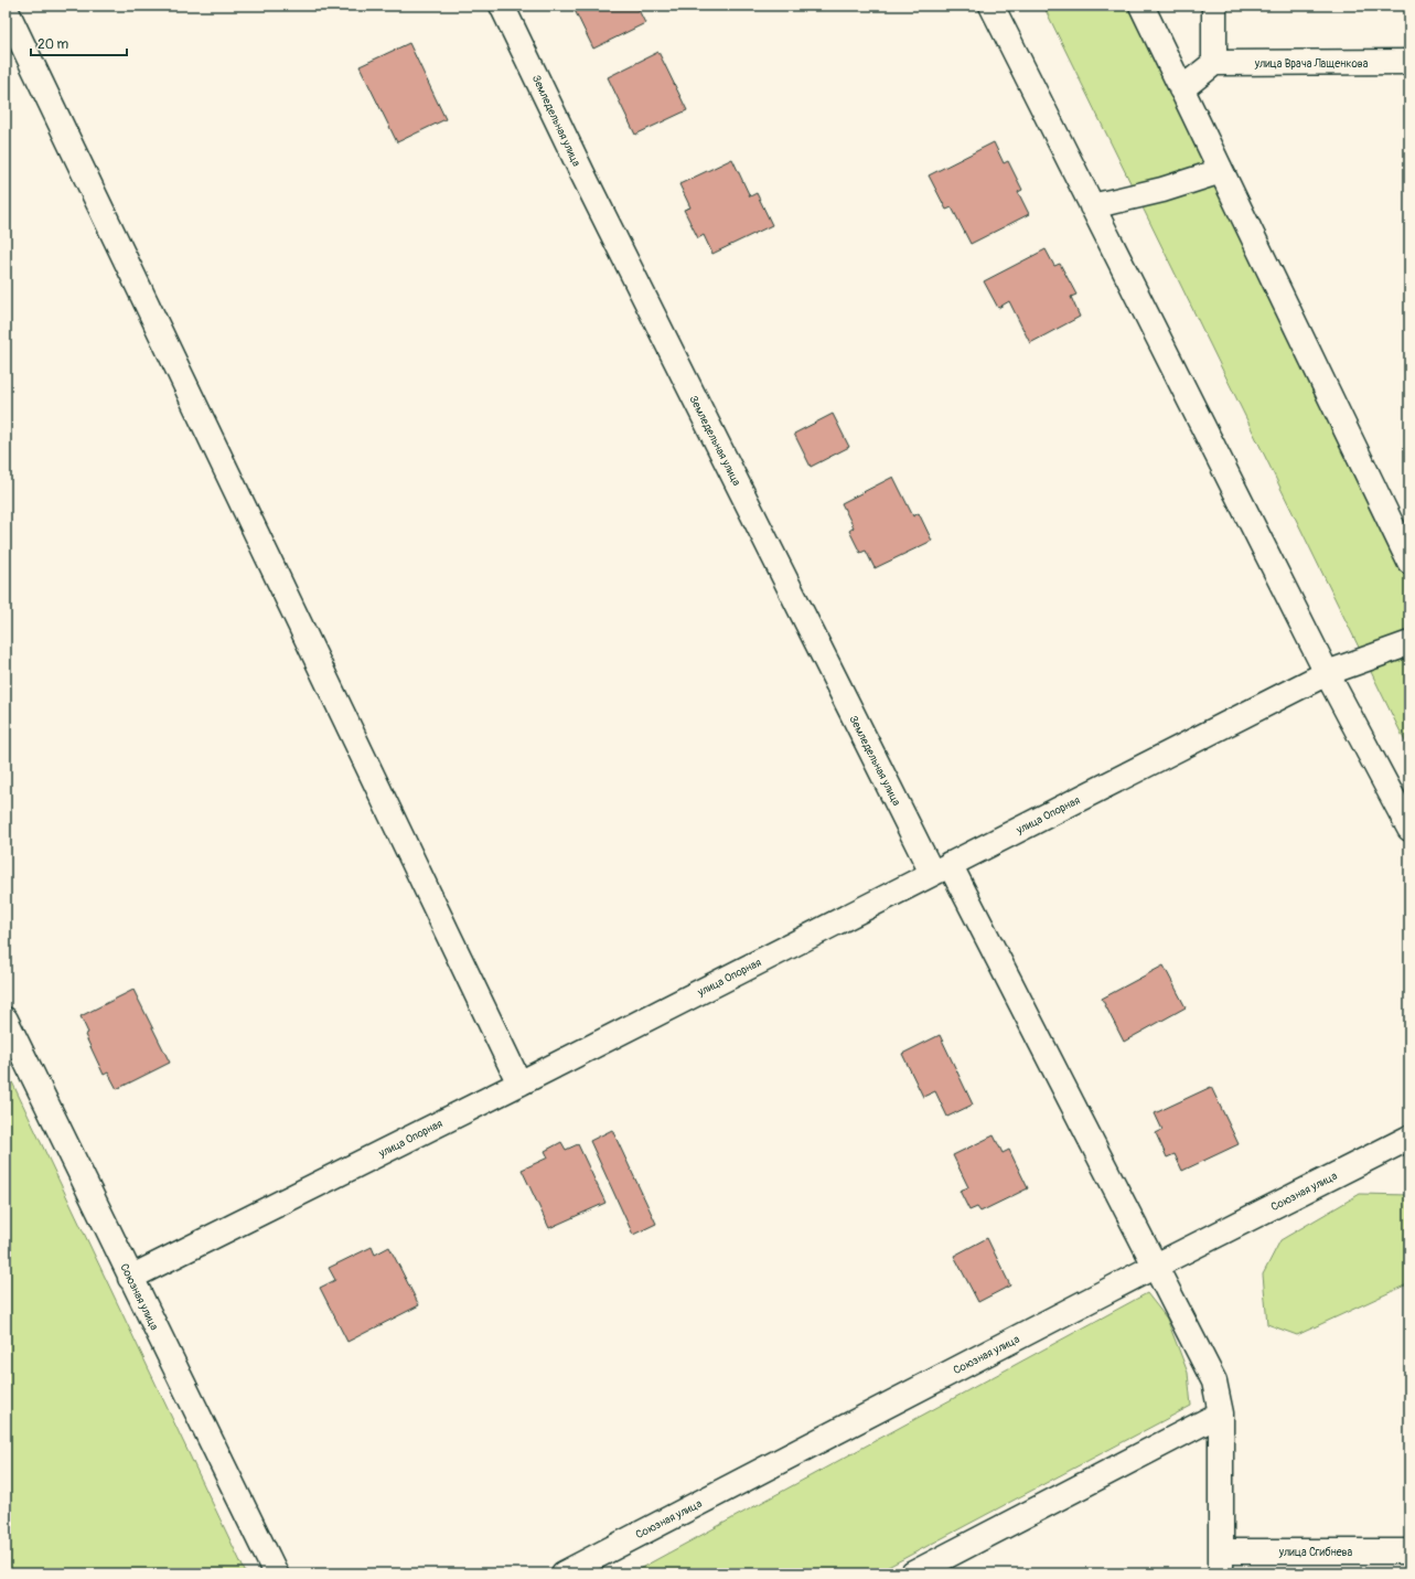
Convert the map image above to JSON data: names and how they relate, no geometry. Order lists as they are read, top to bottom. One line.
{"streets":{"street":["улица Врача Лащенкова","Земледельная улица","улица Опорная","Союзная улица","улица Сгибнева"]},"crossings":[["Земледельная улица","улица Опорная"],["Земледельная улица","Союзная улица"],["Земледельная улица","улица Сгибнева"],["улица Опорная","Союзная улица"]],"scale_bar":"20 m"}
